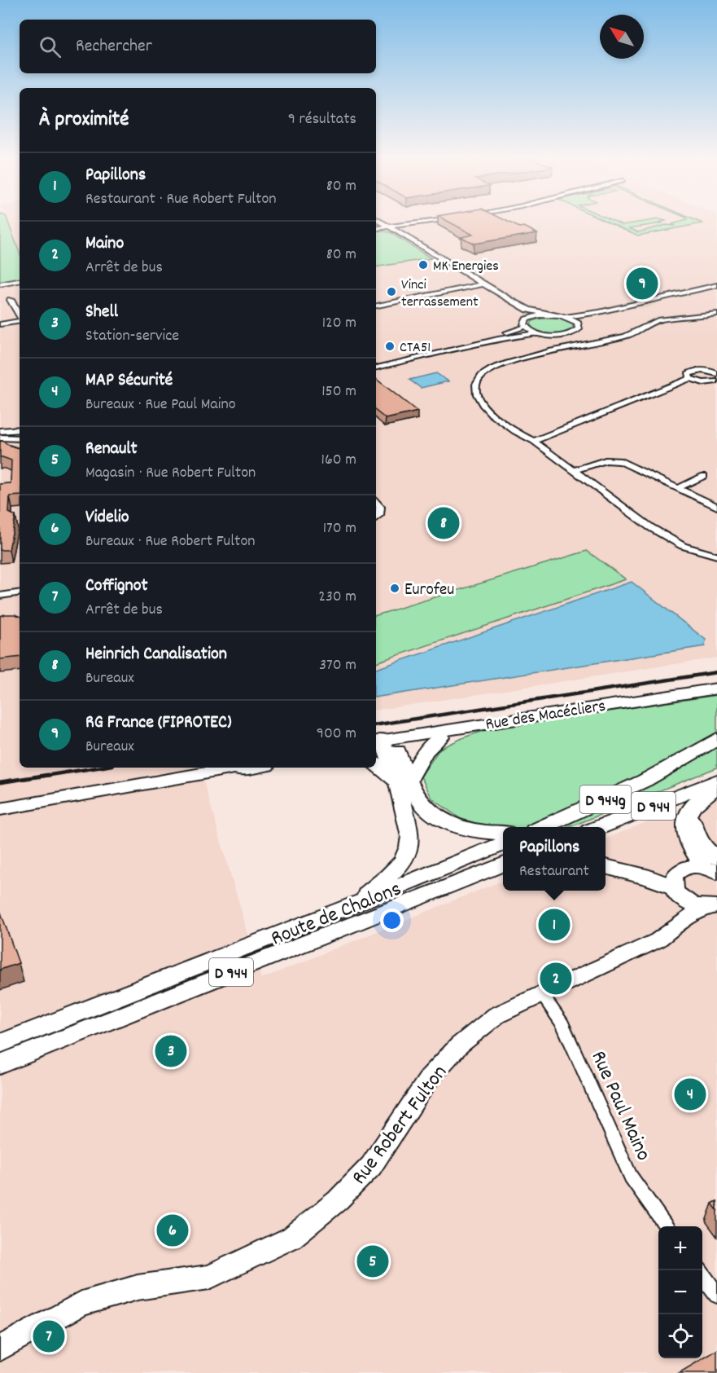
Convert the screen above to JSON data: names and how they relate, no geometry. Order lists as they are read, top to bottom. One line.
{"streets":{"main road":["D 944g","D 944","Route de Chalons"],"street":["Rue des Macécliers","Rue Paul Maino","Rue Robert Fulton"]},"crossings":[["Rue Paul Maino","Rue Robert Fulton"]],"places":["MK Energies","Vinci terrassement","CTA51","Eurofeu"],"north":"top left","page":{"search":"Rechercher","heading":["À proximité","9 résultats"],"list":[{"mark":"1","name":"Papillons","note":"Restaurant · Rue Robert Fulton","value":"80 m"},{"mark":"2","name":"Maino","note":"Arrêt de bus","value":"80 m"},{"mark":"3","name":"Shell","note":"Station-service","value":"120 m"},{"mark":"4","name":"MAP Sécurité","note":"Bureaux · Rue Paul Maino","value":"150 m"},{"mark":"5","name":"Renault","note":"Magasin · Rue Robert Fulton","value":"160 m"},{"mark":"6","name":"Videlio","note":"Bureaux · Rue Robert Fulton","value":"170 m"},{"mark":"7","name":"Coffignot","note":"Arrêt de bus","value":"230 m"},{"mark":"8","name":"Heinrich Canalisation","note":"Bureaux","value":"370 m"},{"mark":"9","name":"RG France (FIPROTEC)","note":"Bureaux","value":"900 m"}],"pins":["9","8","1","2","3","4","6","5","7"],"popup":["Papillons","Restaurant"],"map_buttons":["+","−"]}}
